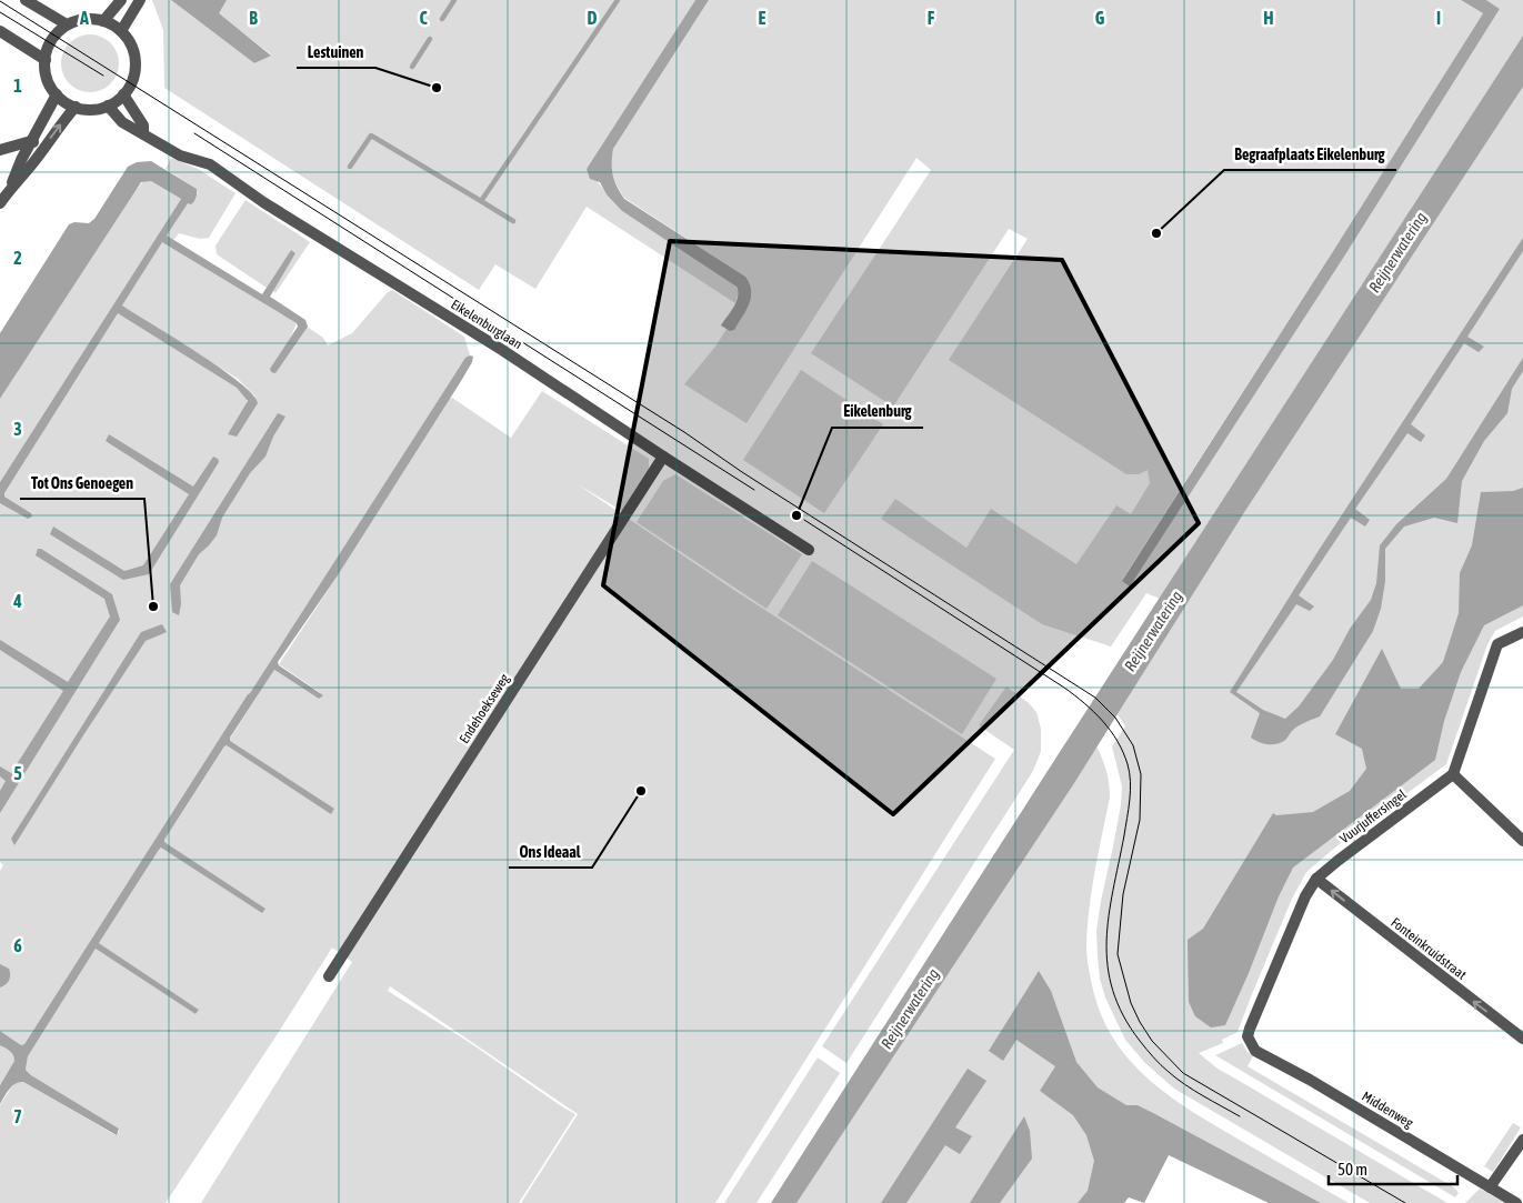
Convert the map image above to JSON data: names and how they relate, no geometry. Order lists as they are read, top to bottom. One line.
{"streets":{"street":["Eikelenburglaan","Endehoekseweg","Vuurjuffersingel","Fonteinkruidstraat","Middenweg"]},"crossings":[["Eikelenburglaan","Endehoekseweg"],["Vuurjuffersingel","Fonteinkruidstraat"],["Vuurjuffersingel","Middenweg"]],"one_way":["Fonteinkruidstraat"],"water":["Reijnerwatering"],"places":["Lestuinen","Begraafplaats Eikelenburg","Eikelenburg","Tot Ons Genoegen","Ons Ideaal"],"scale_bar":"50 m","grid":{"columns":["A","B","C","D","E","F","G","H","I"],"rows":["1","2","3","4","5","6","7"]}}
